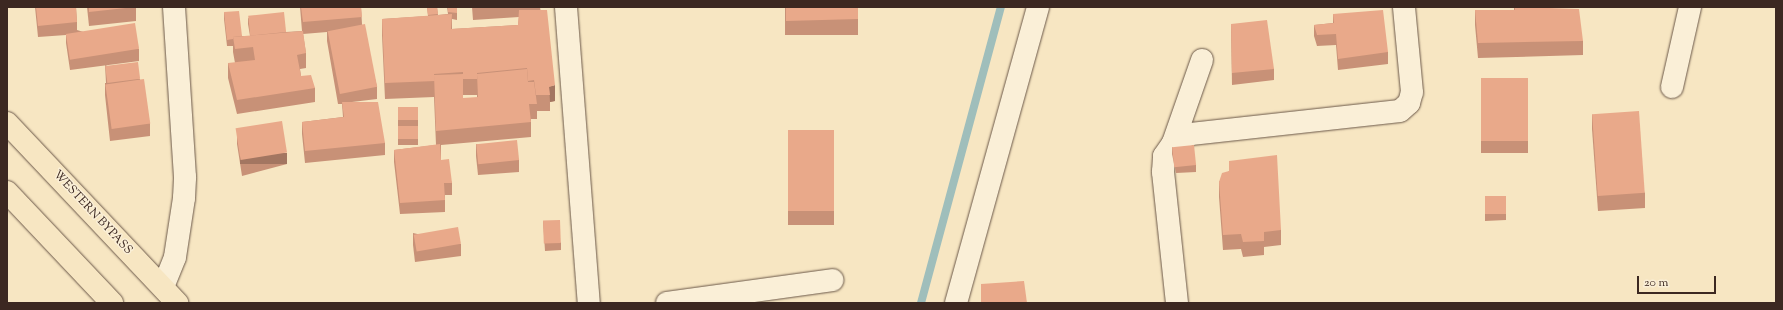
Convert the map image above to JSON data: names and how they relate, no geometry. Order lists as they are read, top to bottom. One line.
{"streets":{"main road":["WESTERN BYPASS"]},"scale_bar":"20 m"}
